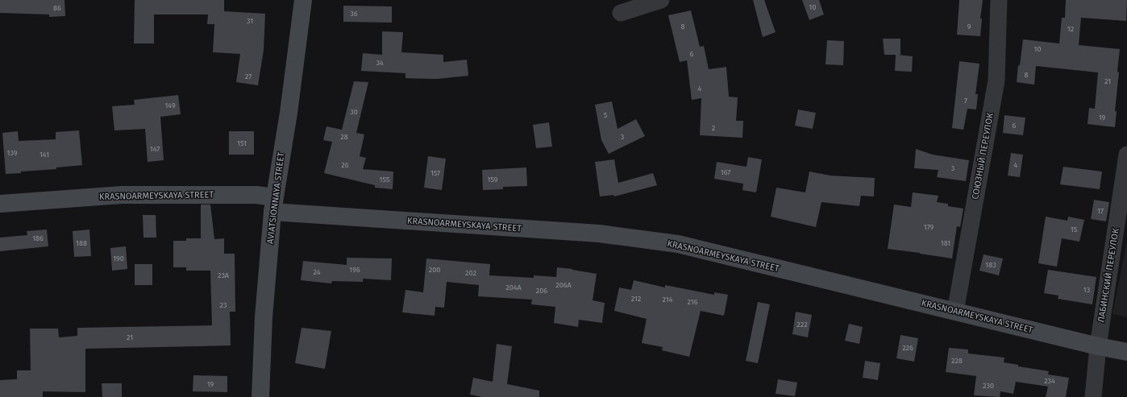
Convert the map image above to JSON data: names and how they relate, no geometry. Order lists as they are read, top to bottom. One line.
{"streets":{"street":["СОЮЗНЫЙ ПЕРЕУЛОК","KRASNOARMEYSKAYA STREET","AVIATSIONNAYA STREET","ЛАБИНСКИЙ ПЕРЕУЛОК"]},"crossings":[["СОЮЗНЫЙ ПЕРЕУЛОК","KRASNOARMEYSKAYA STREET"],["KRASNOARMEYSKAYA STREET","AVIATSIONNAYA STREET"],["KRASNOARMEYSKAYA STREET","ЛАБИНСКИЙ ПЕРЕУЛОК"]],"house_numbers":["10","86","36","31","8","9","12","10","6","34","8","27","21","4","7","149","30","5","19","6","2","28","3","151","147","139","141","26","4","3","167","157","155","159","17","179","15","186","188","181","190","183","196","200","24","202","23А","206А","204А","13","206","212","214","216","23","222","21","226","228","234","19","230"]}
